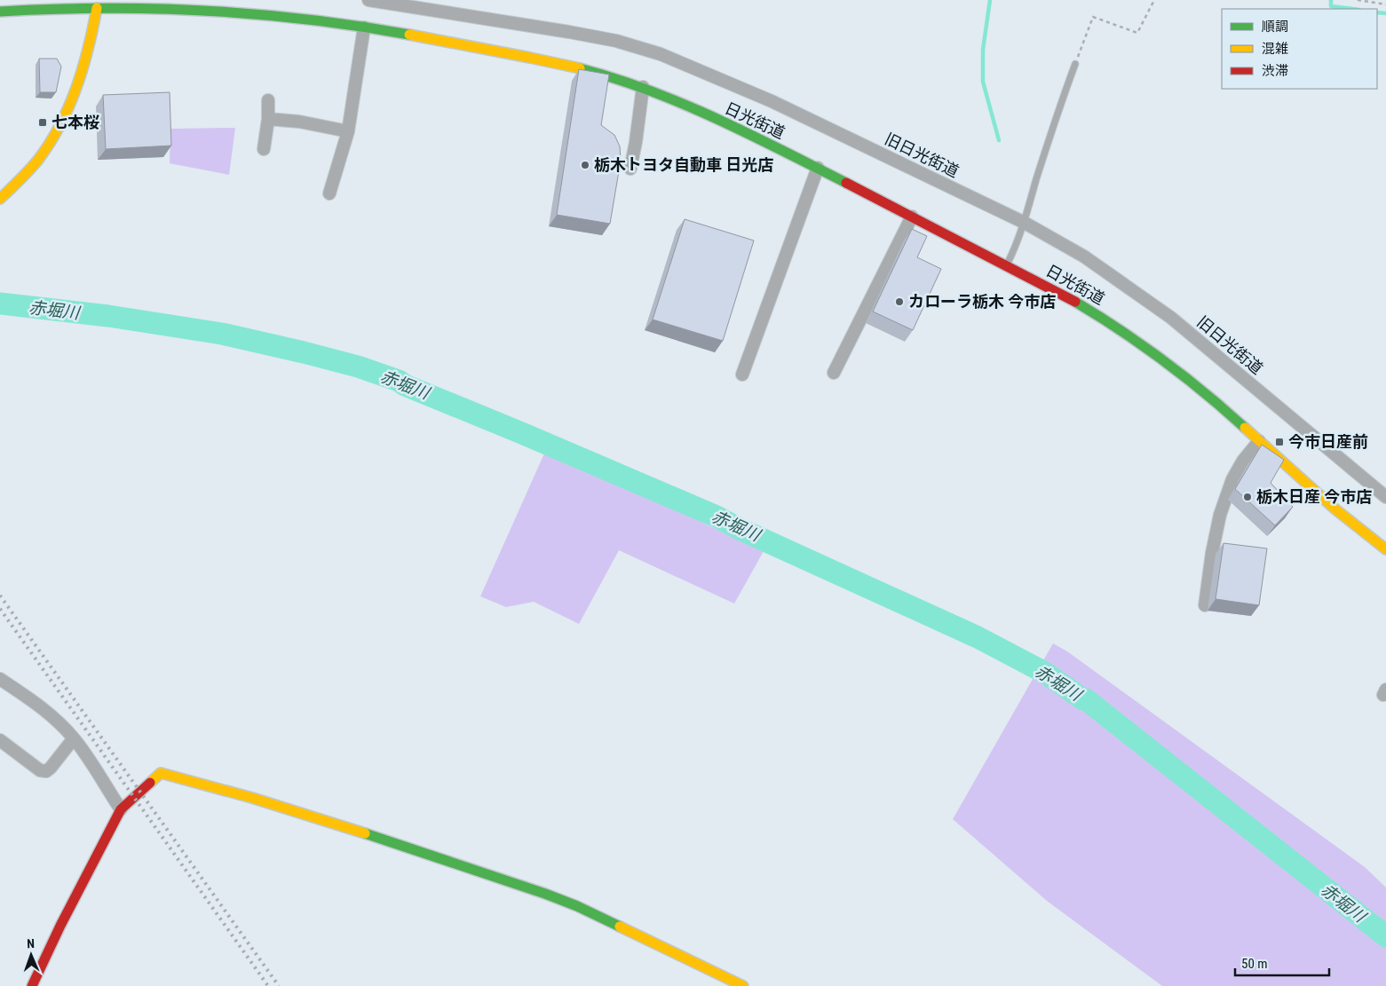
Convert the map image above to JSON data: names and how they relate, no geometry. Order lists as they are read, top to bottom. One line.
{"streets":{"main road":["日光街道"],"street":["旧日光街道"]},"water":["赤堀川"],"places":{"transit":["七本桜","今市日産前"],"other":["栃木トヨタ自動車 日光店","カローラ栃木 今市店","栃木日産 今市店"]},"legend":["順調","混雑","渋滞"],"scale_bar":"50 m","north":"top"}
